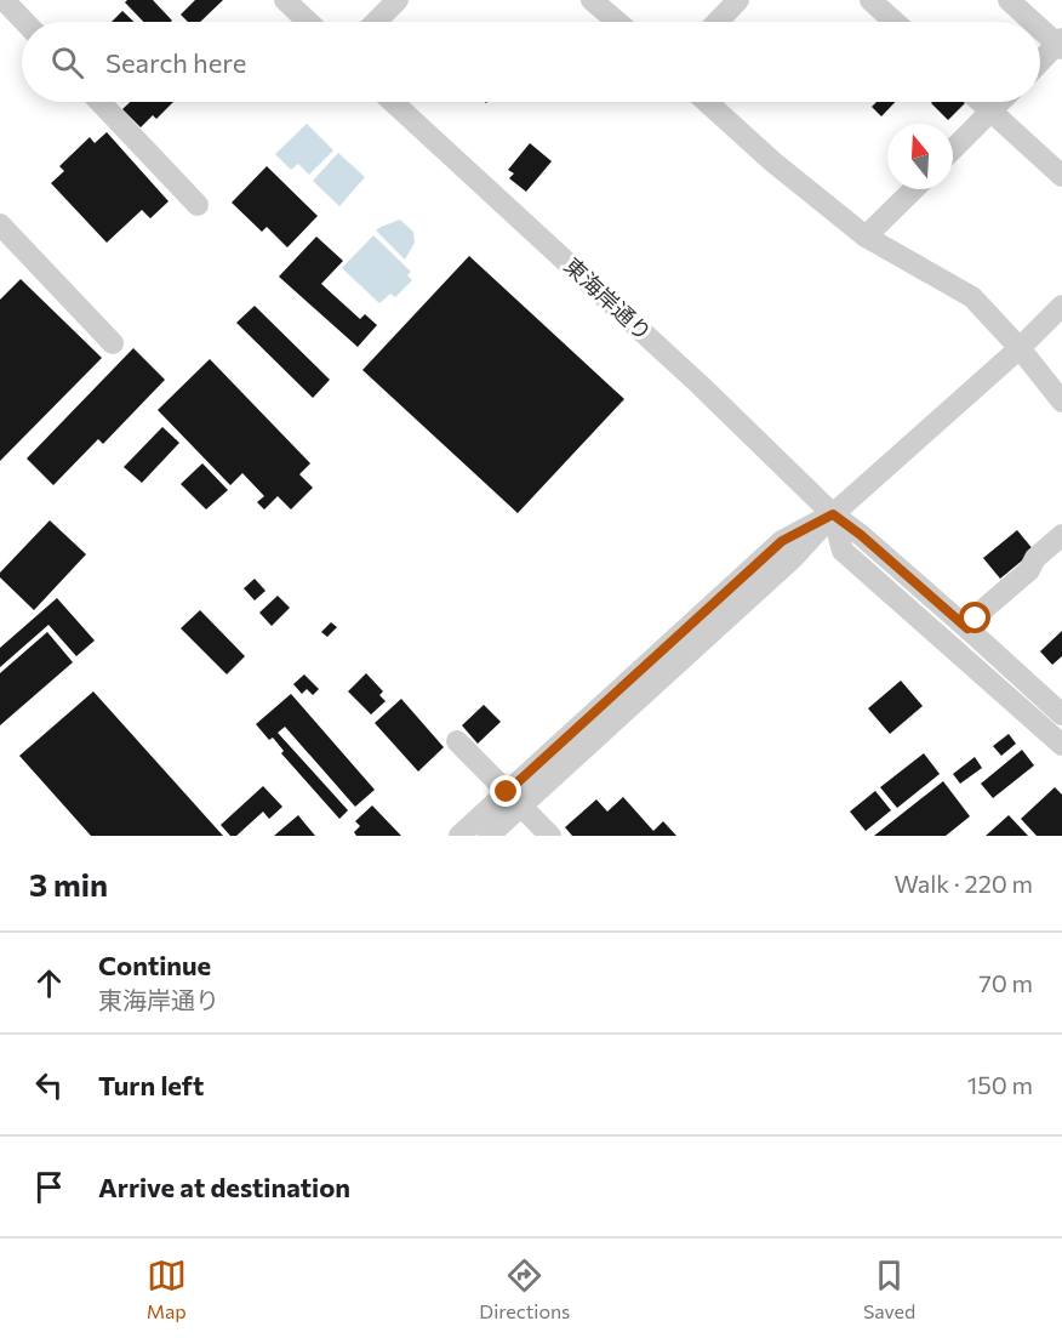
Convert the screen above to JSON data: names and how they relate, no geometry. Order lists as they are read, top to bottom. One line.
{"streets":{"street":["東海岸通り"]},"north":"top","page":{"search":"Search here","heading":["3 min","Walk · 220 m"],"list":[["Continue","東海岸通り","70 m"],["Turn left","150 m"],"Arrive at destination"],"nav":["Map","Directions","Saved"]}}
